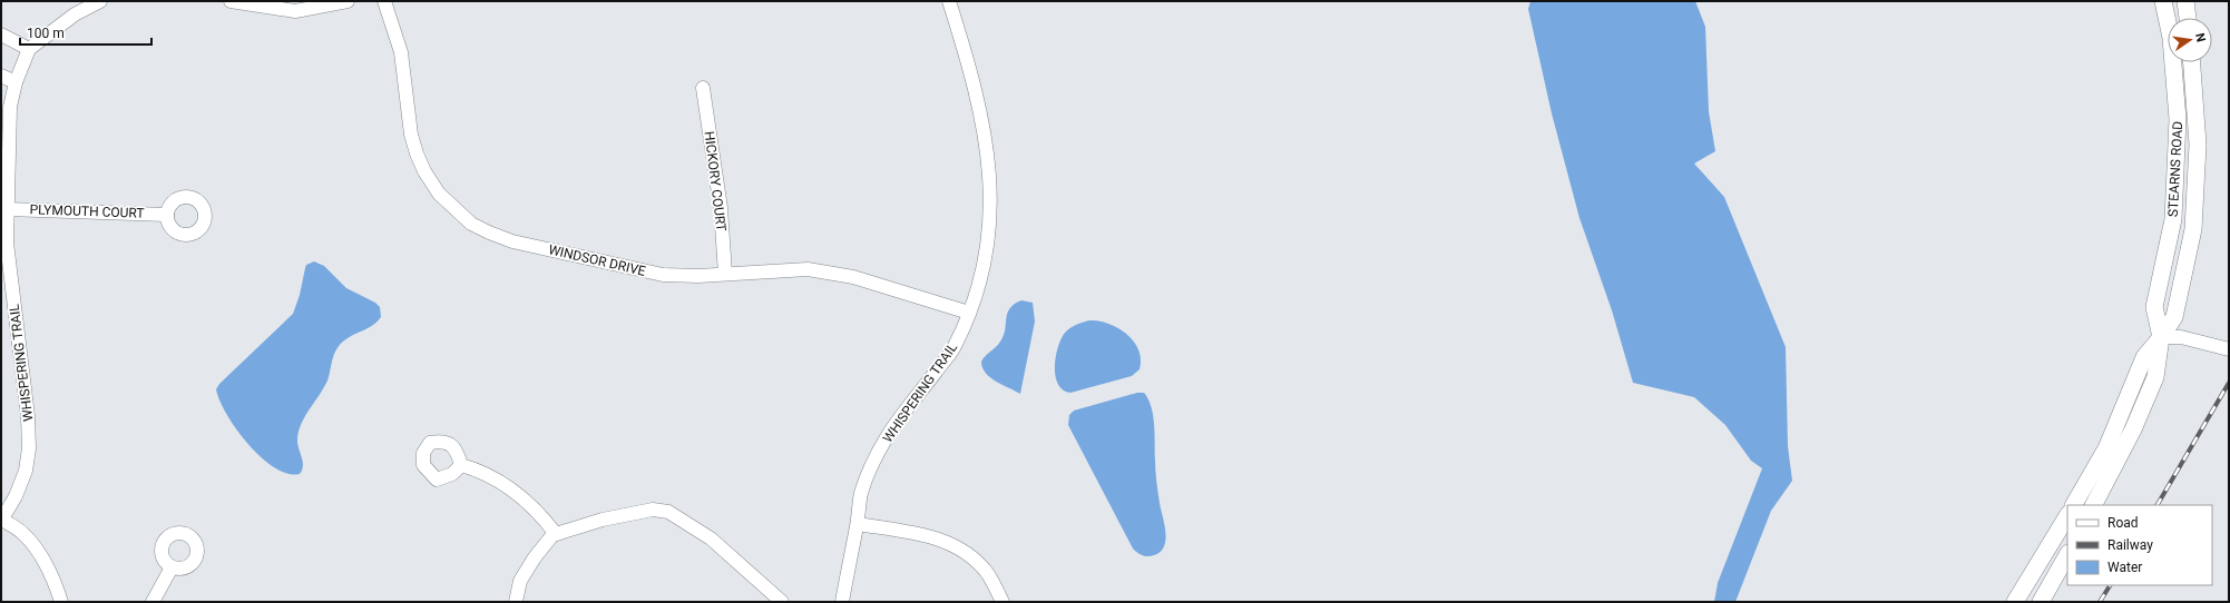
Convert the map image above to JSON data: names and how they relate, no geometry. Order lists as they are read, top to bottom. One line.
{"streets":{"main road":["STEARNS ROAD"],"street":["HICKORY COURT","PLYMOUTH COURT","WINDSOR DRIVE","WHISPERING TRAIL"]},"crossings":[["HICKORY COURT","WINDSOR DRIVE"],["PLYMOUTH COURT","WHISPERING TRAIL"],["WINDSOR DRIVE","WHISPERING TRAIL"]],"legend":["Road","Railway","Water"],"scale_bar":"100 m","north":"right"}
